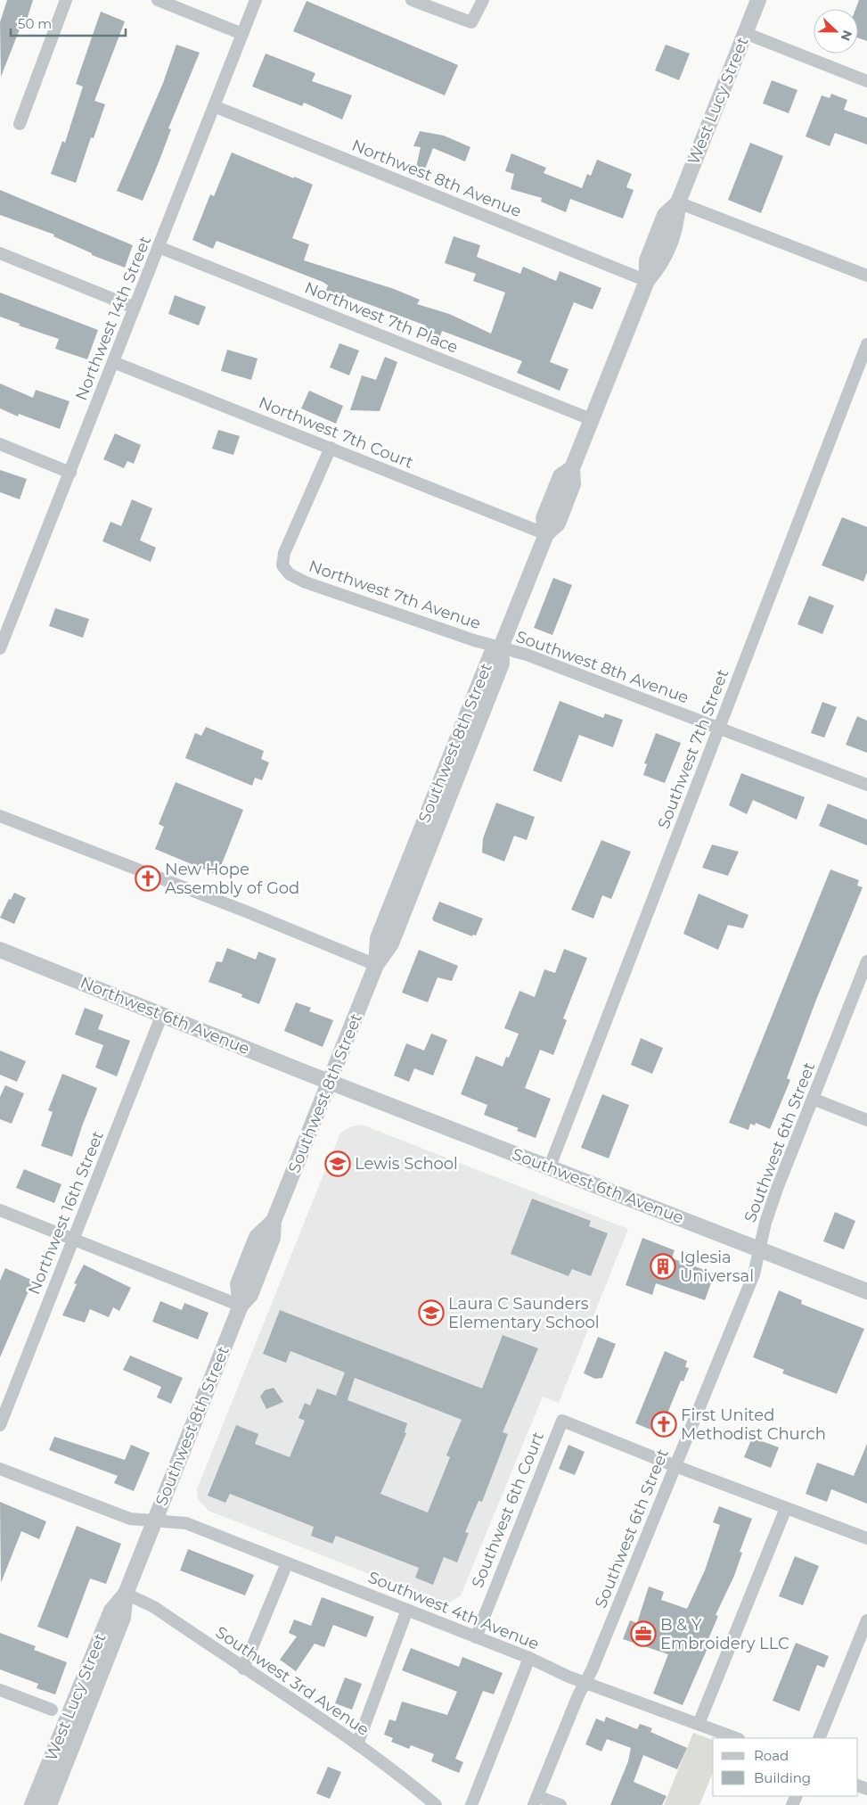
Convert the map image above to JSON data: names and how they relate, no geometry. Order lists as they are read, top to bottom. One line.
{"streets":{"street":["West Lucy Street","Northwest 8th Avenue","Northwest 7th Place","Northwest 14th Street","Northwest 7th Court","Northwest 7th Avenue","Southwest 8th Avenue","Southwest 8th Street","Southwest 7th Street","Northwest 6th Avenue","Southwest 6th Street","Southwest 6th Avenue","Northwest 16th Street","Southwest 6th Court","Southwest 4th Avenue","Southwest 3rd Avenue"]},"crossings":[["West Lucy Street","Northwest 8th Avenue"],["West Lucy Street","Northwest 7th Place"],["West Lucy Street","Northwest 7th Court"],["West Lucy Street","Northwest 7th Avenue"],["West Lucy Street","Southwest 8th Avenue"],["West Lucy Street","Southwest 8th Street"],["West Lucy Street","Southwest 4th Avenue"],["West Lucy Street","Southwest 3rd Avenue"],["Northwest 8th Avenue","Northwest 14th Street"],["Northwest 7th Place","Northwest 14th Street"],["Northwest 14th Street","Northwest 7th Court"],["Northwest 7th Court","Northwest 7th Avenue"],["Northwest 7th Avenue","Southwest 8th Avenue"],["Northwest 7th Avenue","Southwest 8th Street"],["Southwest 8th Avenue","Southwest 8th Street"],["Southwest 8th Avenue","Southwest 7th Street"],["Southwest 8th Street","Northwest 6th Avenue"],["Southwest 8th Street","Southwest 6th Avenue"],["Southwest 8th Street","Southwest 4th Avenue"],["Southwest 7th Street","Southwest 6th Avenue"],["Northwest 6th Avenue","Southwest 6th Avenue"],["Northwest 6th Avenue","Northwest 16th Street"],["Southwest 6th Street","Southwest 6th Avenue"],["Southwest 6th Street","Southwest 6th Court"],["Southwest 6th Street","Southwest 4th Avenue"],["Southwest 6th Court","Southwest 4th Avenue"]],"places":{"church":["New Hope Assembly of God","First United Methodist Church"],"school or university":["Lewis School","Laura C Saunders Elementary School"],"building":["Iglesia Universal"],"office":["B & Y Embroidery LLC"]},"legend":["Road","Building"],"scale_bar":"50 m","north":"right"}
